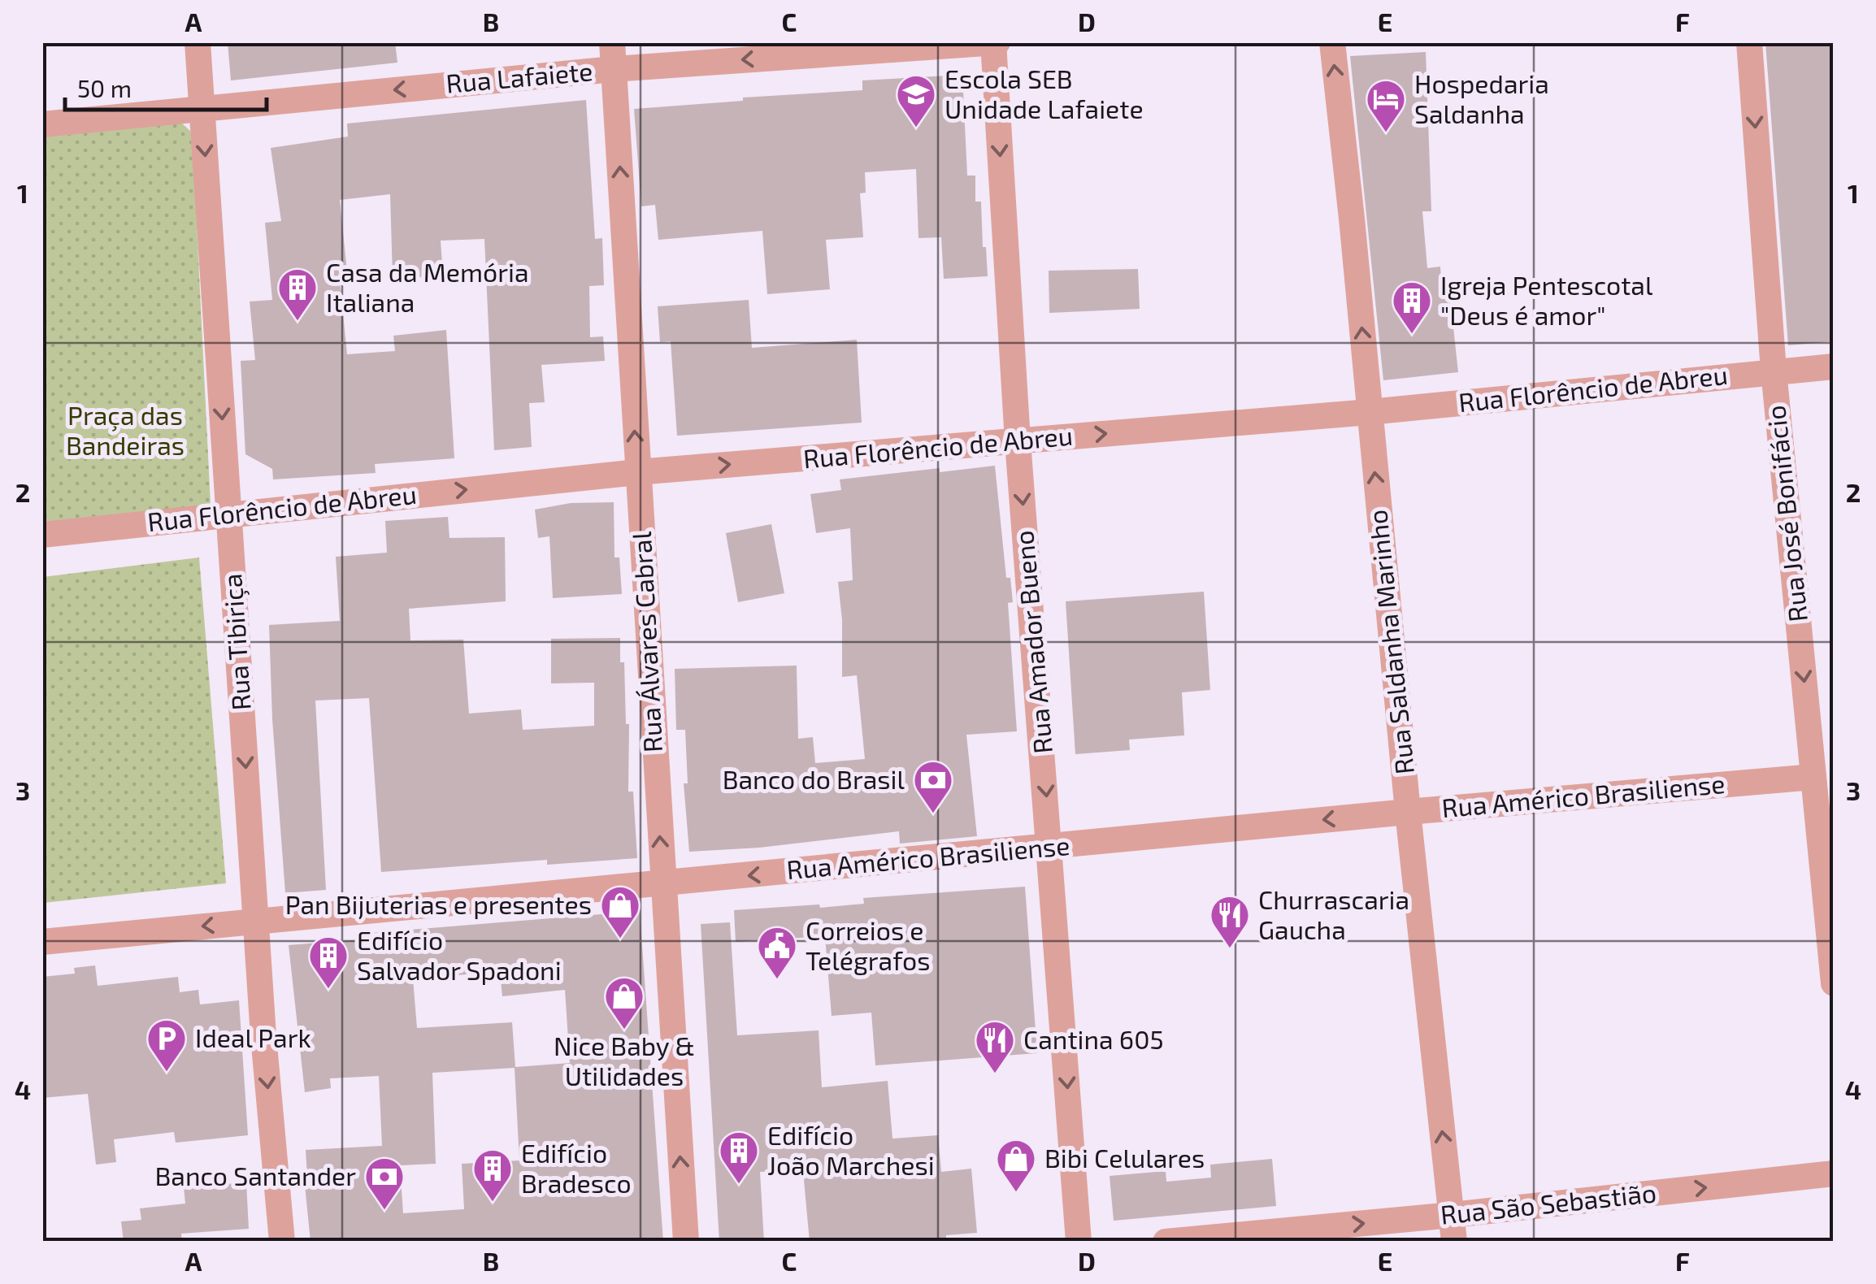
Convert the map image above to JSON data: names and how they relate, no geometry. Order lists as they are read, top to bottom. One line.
{"streets":{"street":["Rua Lafaiete","Rua Florêncio de Abreu","Rua José Bonifácio","Rua Tibiriça","Rua Álvares Cabral","Rua Amador Bueno","Rua Saldanha Marinho","Rua Américo Brasiliense","Rua São Sebastião"]},"crossings":[["Rua Lafaiete","Rua Tibiriça"],["Rua Lafaiete","Rua Álvares Cabral"],["Rua Lafaiete","Rua Amador Bueno"],["Rua Florêncio de Abreu","Rua José Bonifácio"],["Rua Florêncio de Abreu","Rua Tibiriça"],["Rua Florêncio de Abreu","Rua Álvares Cabral"],["Rua Florêncio de Abreu","Rua Amador Bueno"],["Rua Florêncio de Abreu","Rua Saldanha Marinho"],["Rua José Bonifácio","Rua Américo Brasiliense"],["Rua Tibiriça","Rua Américo Brasiliense"],["Rua Álvares Cabral","Rua Américo Brasiliense"],["Rua Amador Bueno","Rua Américo Brasiliense"],["Rua Saldanha Marinho","Rua Américo Brasiliense"],["Rua Saldanha Marinho","Rua São Sebastião"]],"one_way":["Rua Lafaiete","Rua Florêncio de Abreu","Rua José Bonifácio","Rua Tibiriça","Rua Álvares Cabral","Rua Amador Bueno","Rua Saldanha Marinho","Rua Américo Brasiliense","Rua São Sebastião"],"parks":["Praça das Bandeiras"],"places":{"school or university":["Escola SEB Unidade Lafaiete"],"hotel":["Hospedaria Saldanha"],"building":["Casa da Memória Italiana","Igreja Pentescotal \"Deus é amor\"","Edifício Salvador Spadoni","Edifício João Marchesi","Edifício Bradesco"],"bank":["Banco do Brasil","Banco Santander"],"shop":["Pan Bijuterias e presentes","Nice Baby & Utilidades","Bibi Celulares"],"restaurant":["Churrascaria Gaucha","Cantina 605"],"public building":["Correios e Telégrafos"],"parking":["Ideal Park"]},"scale_bar":"50 m","grid":{"columns":["A","B","C","D","E","F"],"rows":["1","2","3","4"]}}
